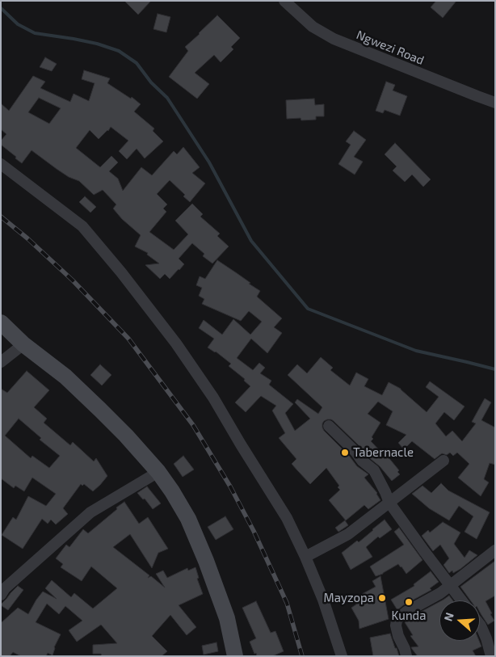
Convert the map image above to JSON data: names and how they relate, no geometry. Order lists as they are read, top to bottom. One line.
{"streets":{"street":["Ngwezi Road"]},"places":["Tabernacle","Mayzopa","Kunda"],"north":"left"}
